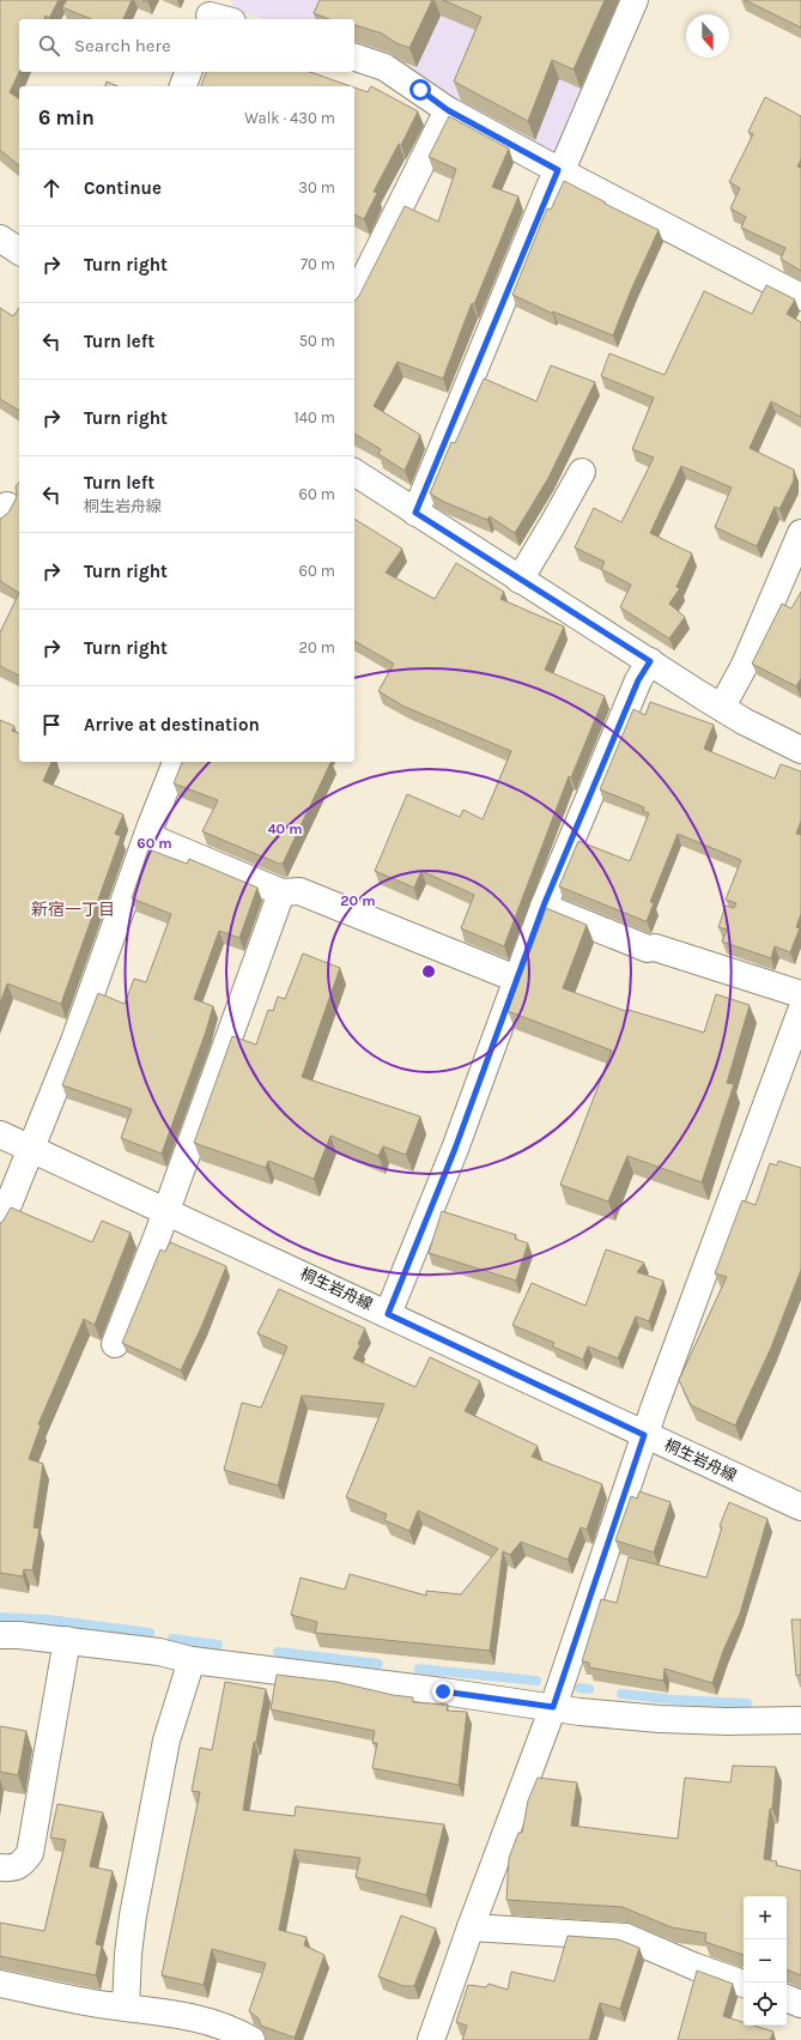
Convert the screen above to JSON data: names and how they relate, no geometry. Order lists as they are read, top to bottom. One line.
{"streets":{"street":["桐生岩舟線"]},"districts":["新宿一丁目"],"north":"bottom","page":{"search":"Search here","heading":["6 min","Walk · 430 m"],"list":[["Continue","30 m"],["Turn right","70 m"],["Turn left","50 m"],["Turn right","140 m"],["Turn left","桐生岩舟線","60 m"],["Turn right","60 m"],["Turn right","20 m"],"Arrive at destination"],"map_buttons":["+","−"]},"rings":["40 m","60 m","20 m"]}
